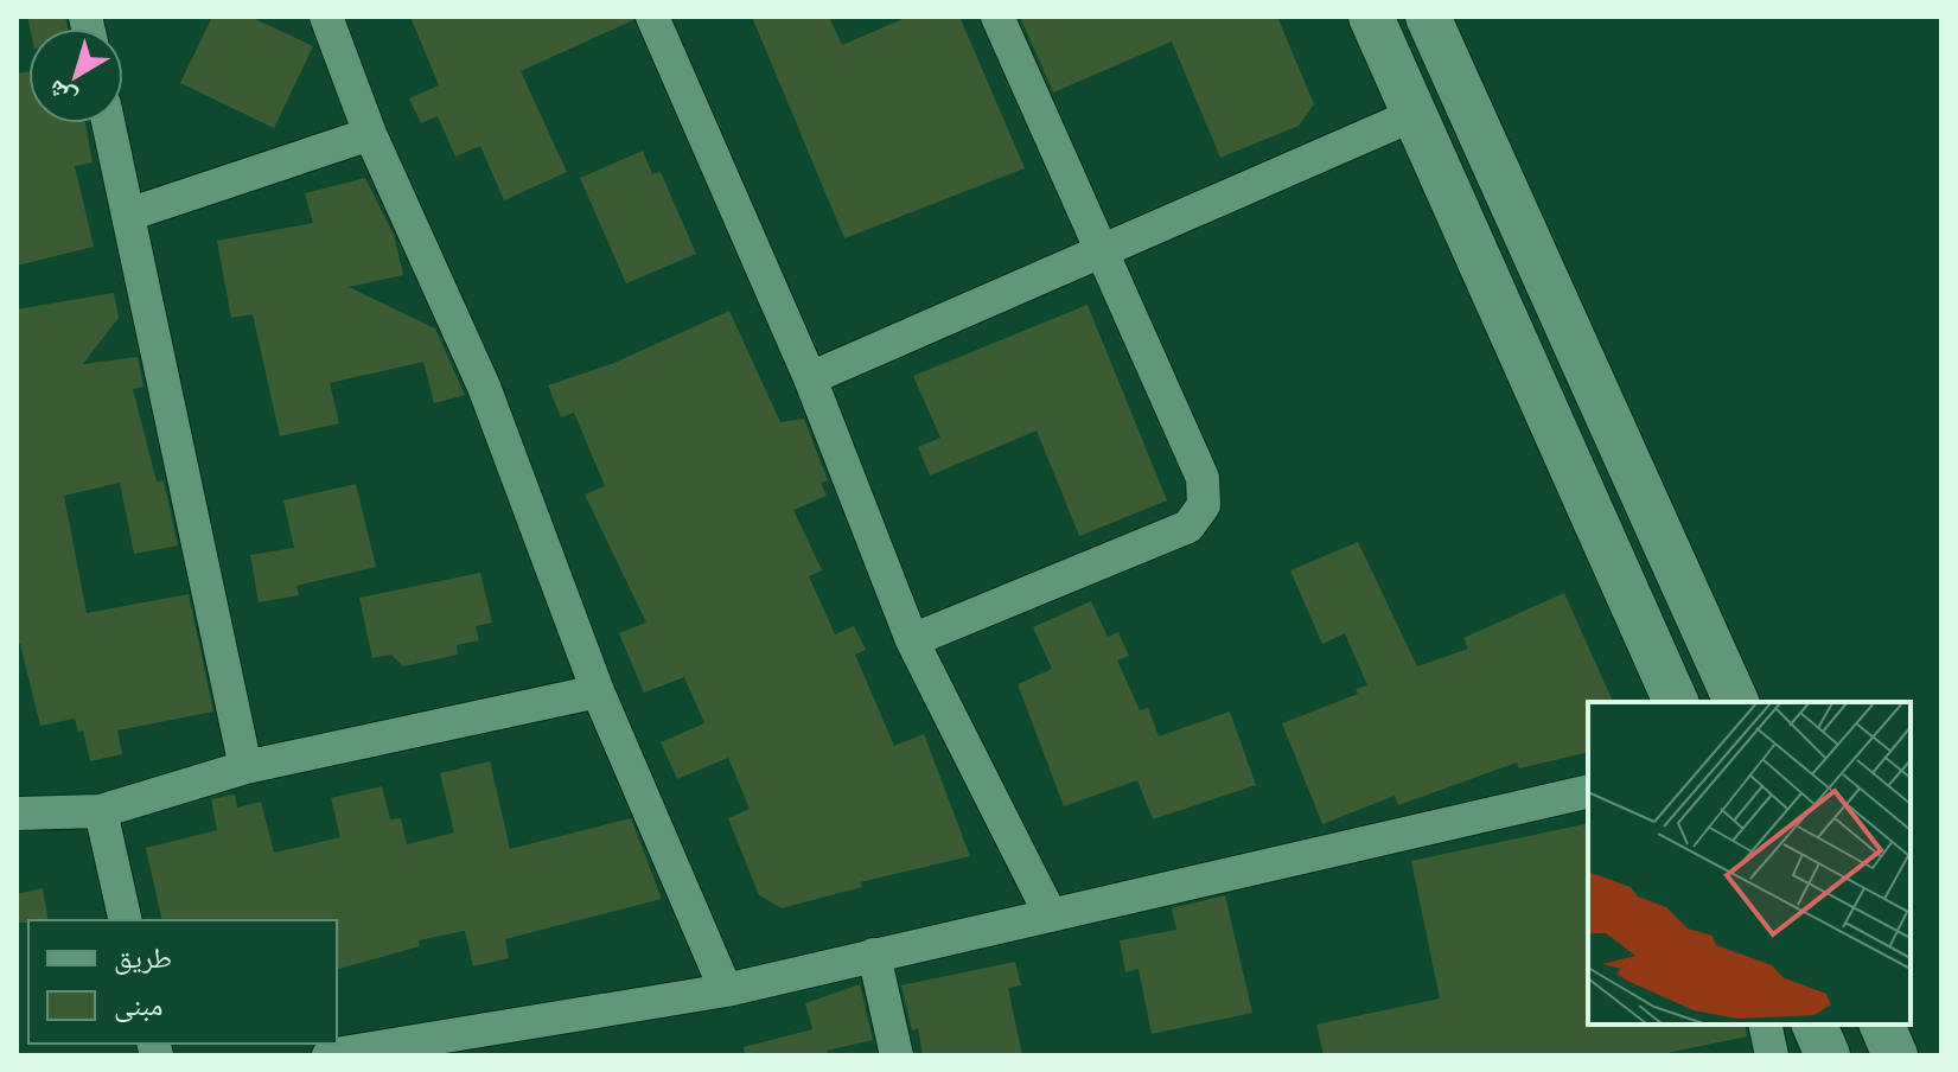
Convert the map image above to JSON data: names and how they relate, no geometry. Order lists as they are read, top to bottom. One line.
{"legend":["طريق","مبنى"],"north":"bottom left"}
